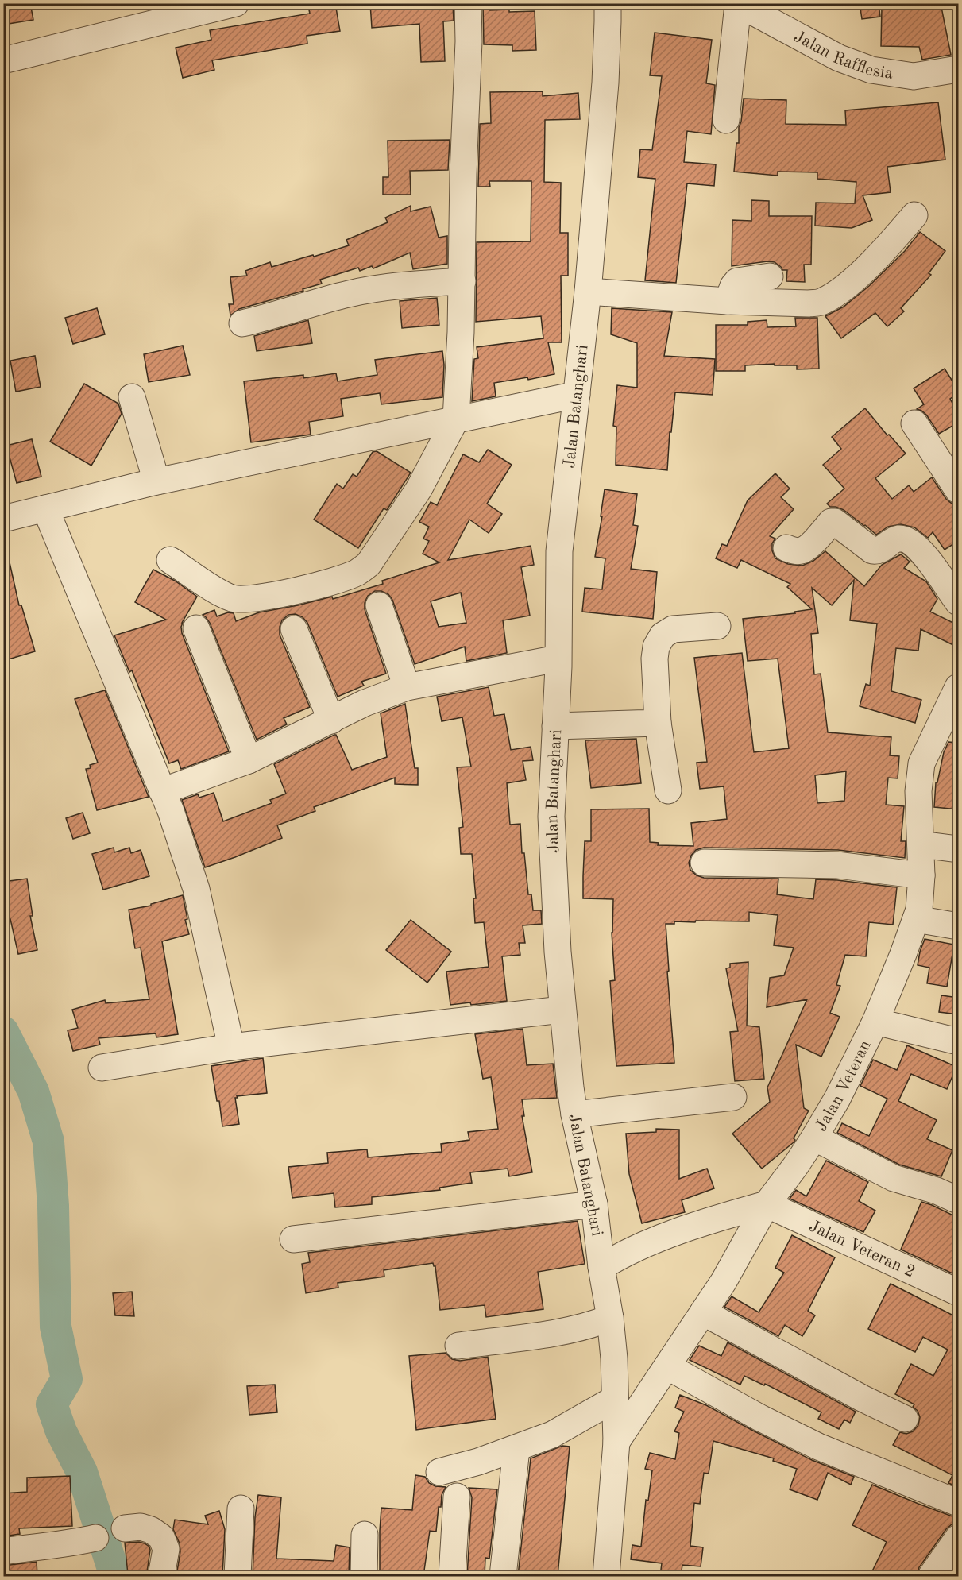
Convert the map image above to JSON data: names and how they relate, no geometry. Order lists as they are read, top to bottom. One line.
{"streets":{"street":["Jalan Rafflesia","Jalan Batanghari","Jalan Veteran","Jalan Veteran 2"]},"crossings":[["Jalan Batanghari","Jalan Veteran"],["Jalan Veteran","Jalan Veteran 2"]]}
